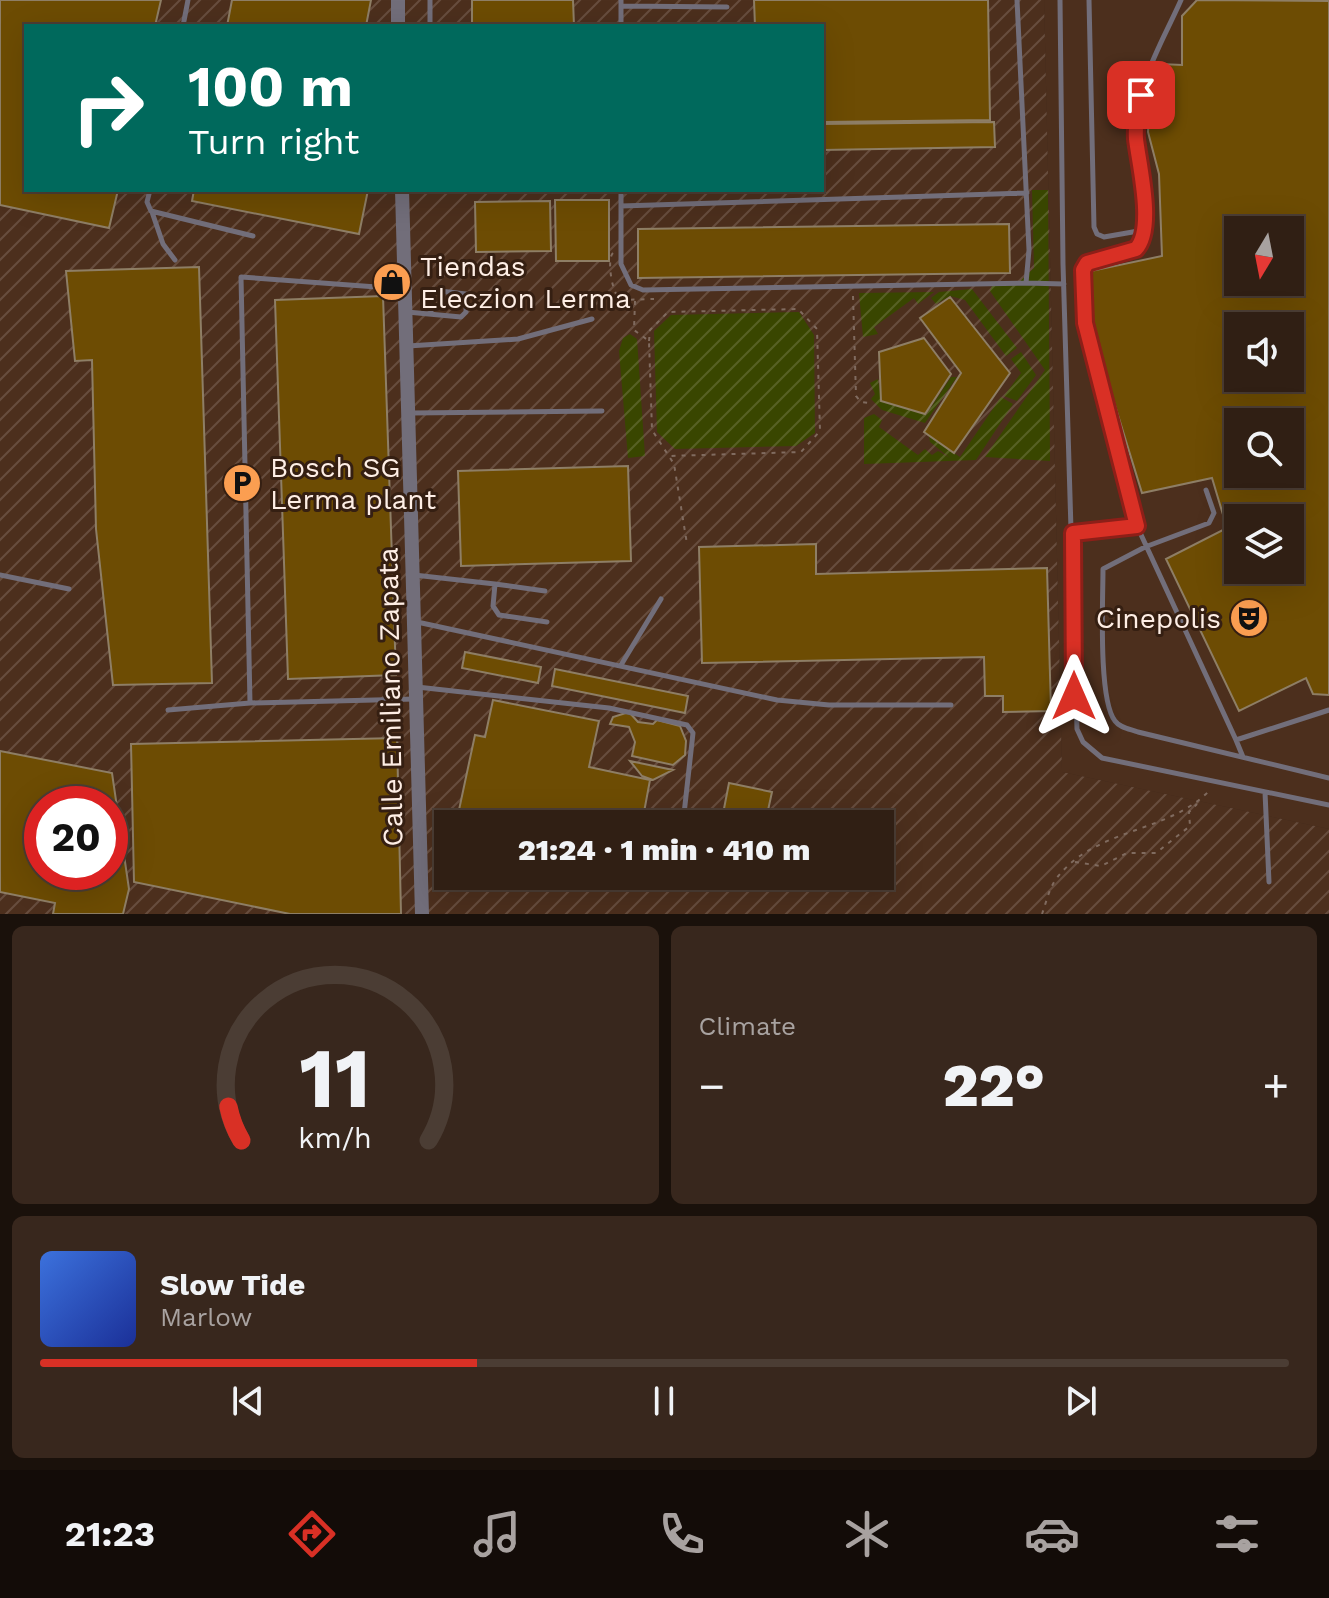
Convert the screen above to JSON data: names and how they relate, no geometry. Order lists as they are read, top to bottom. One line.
{"streets":{"street":["Calle Emiliano Zapata"]},"places":{"shop":["Tiendas Eleczion Lerma"],"parking":["Bosch SG Lerma plant"],"theatre":["Cinepolis"]},"north":"bottom","page":{"turn":["100 m","Turn right"],"limit":"20","trip":"21:24 · 1 min · 410 m","tile":"Climate","heat":["−","22°","+"],"song":["Slow Tide","Marlow"],"tabs":"21:23","gauge":["11","km/h"]}}
